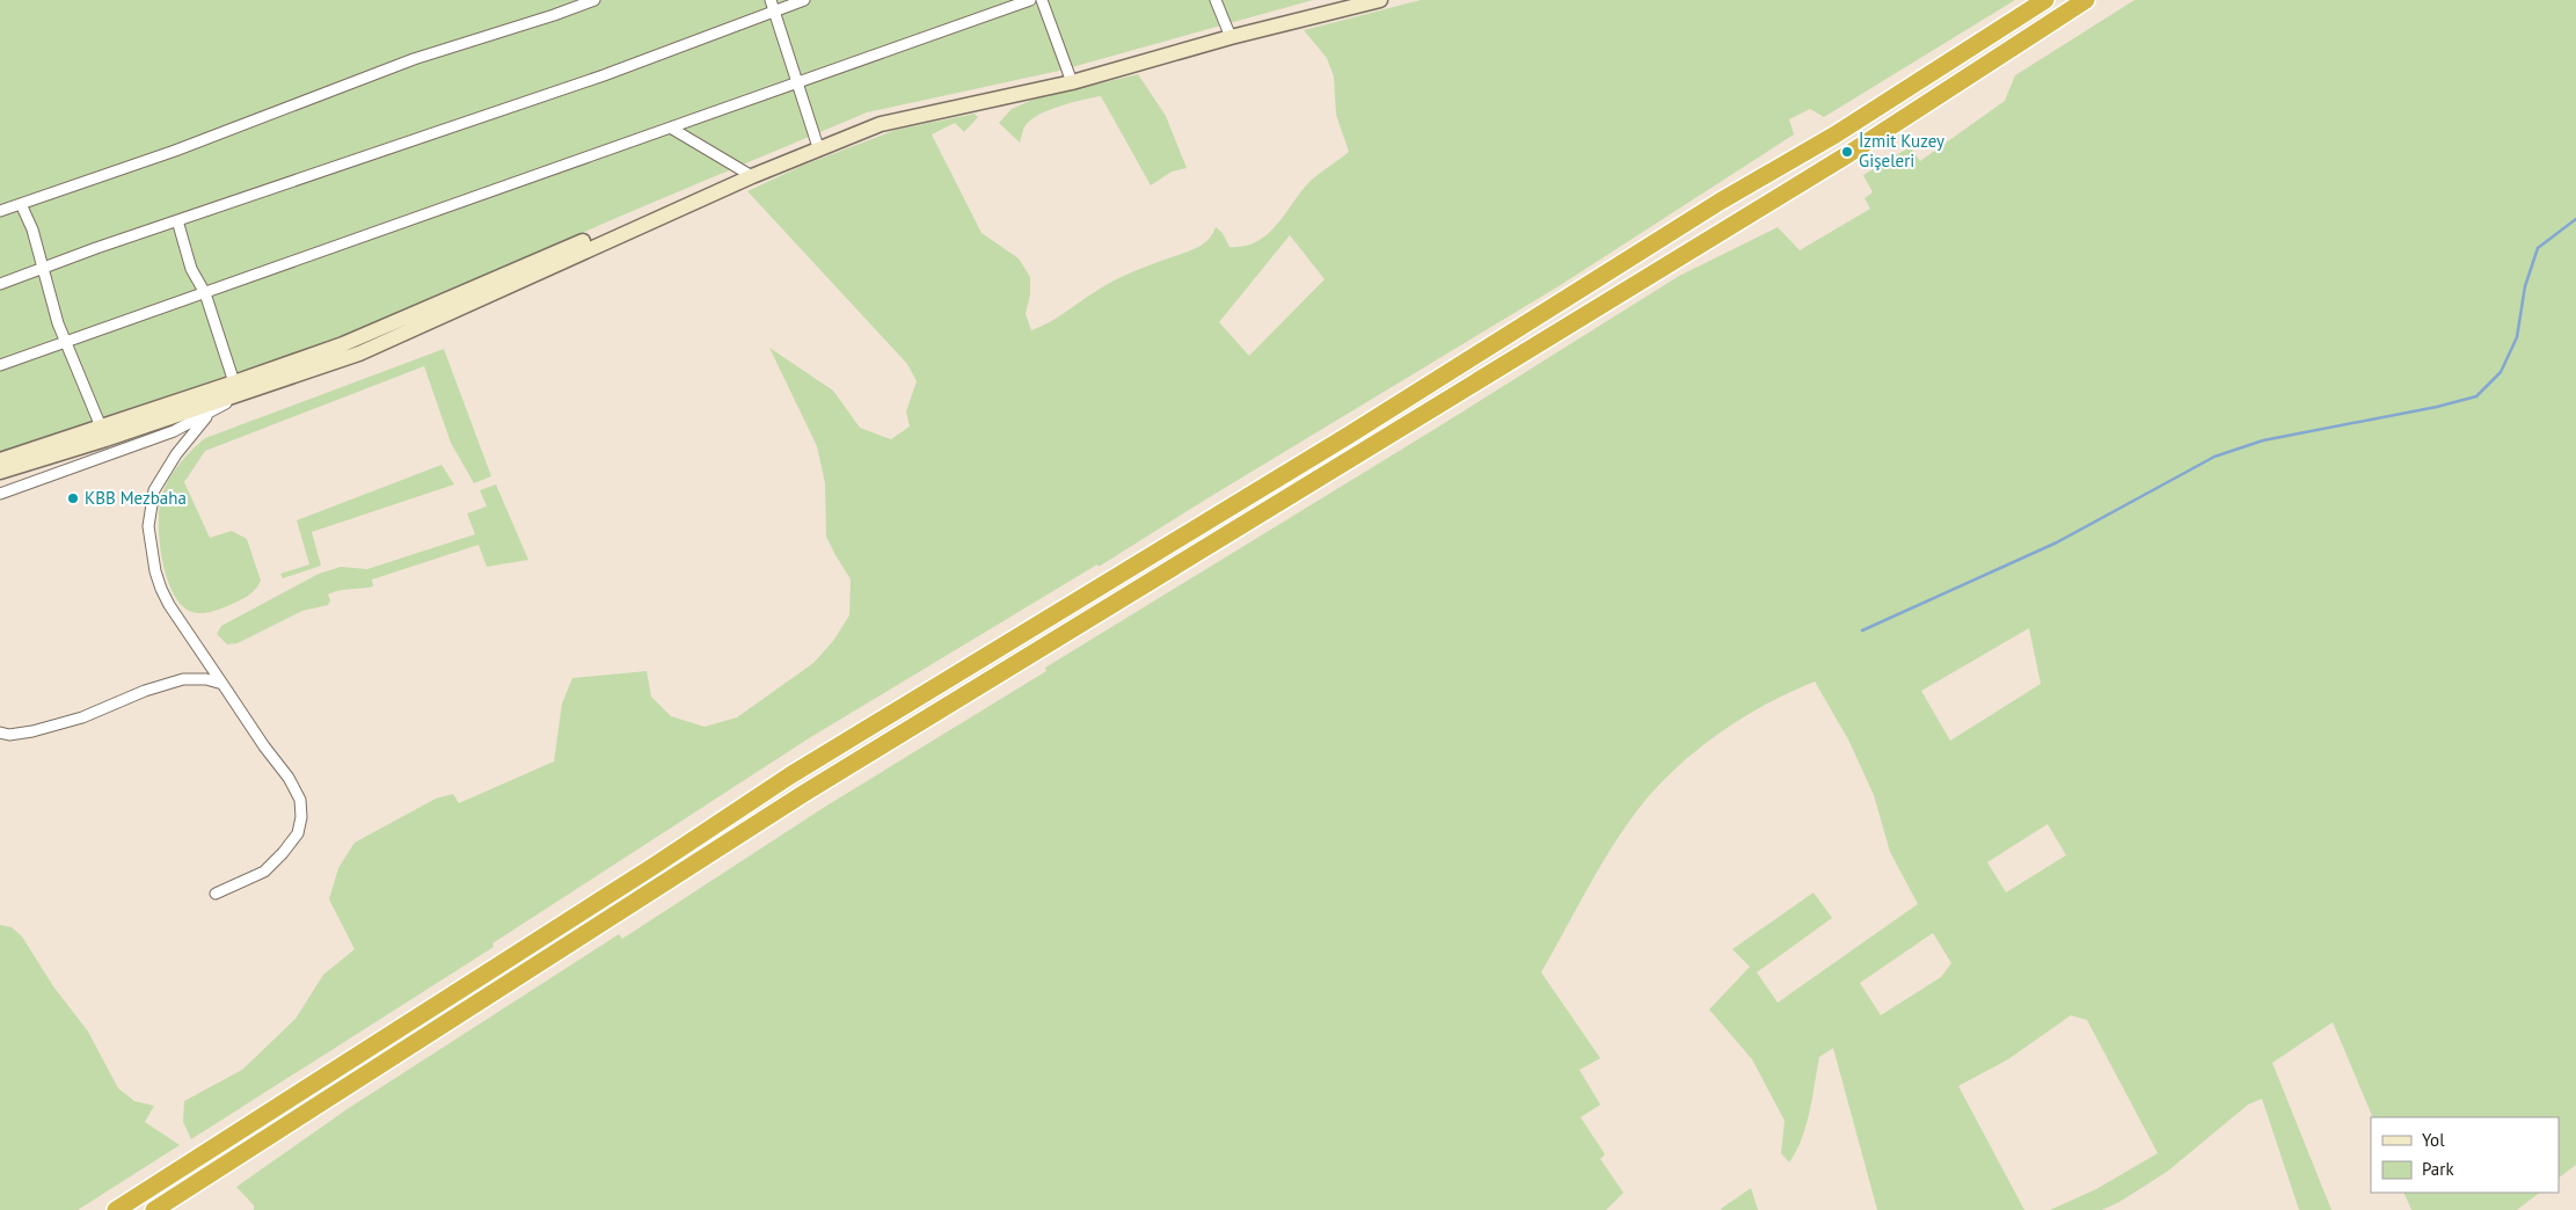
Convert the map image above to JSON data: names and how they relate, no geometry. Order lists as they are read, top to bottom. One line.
{"places":["İzmit Kuzey Gişeleri","KBB Mezbaha"],"legend":["Yol","Park"]}
